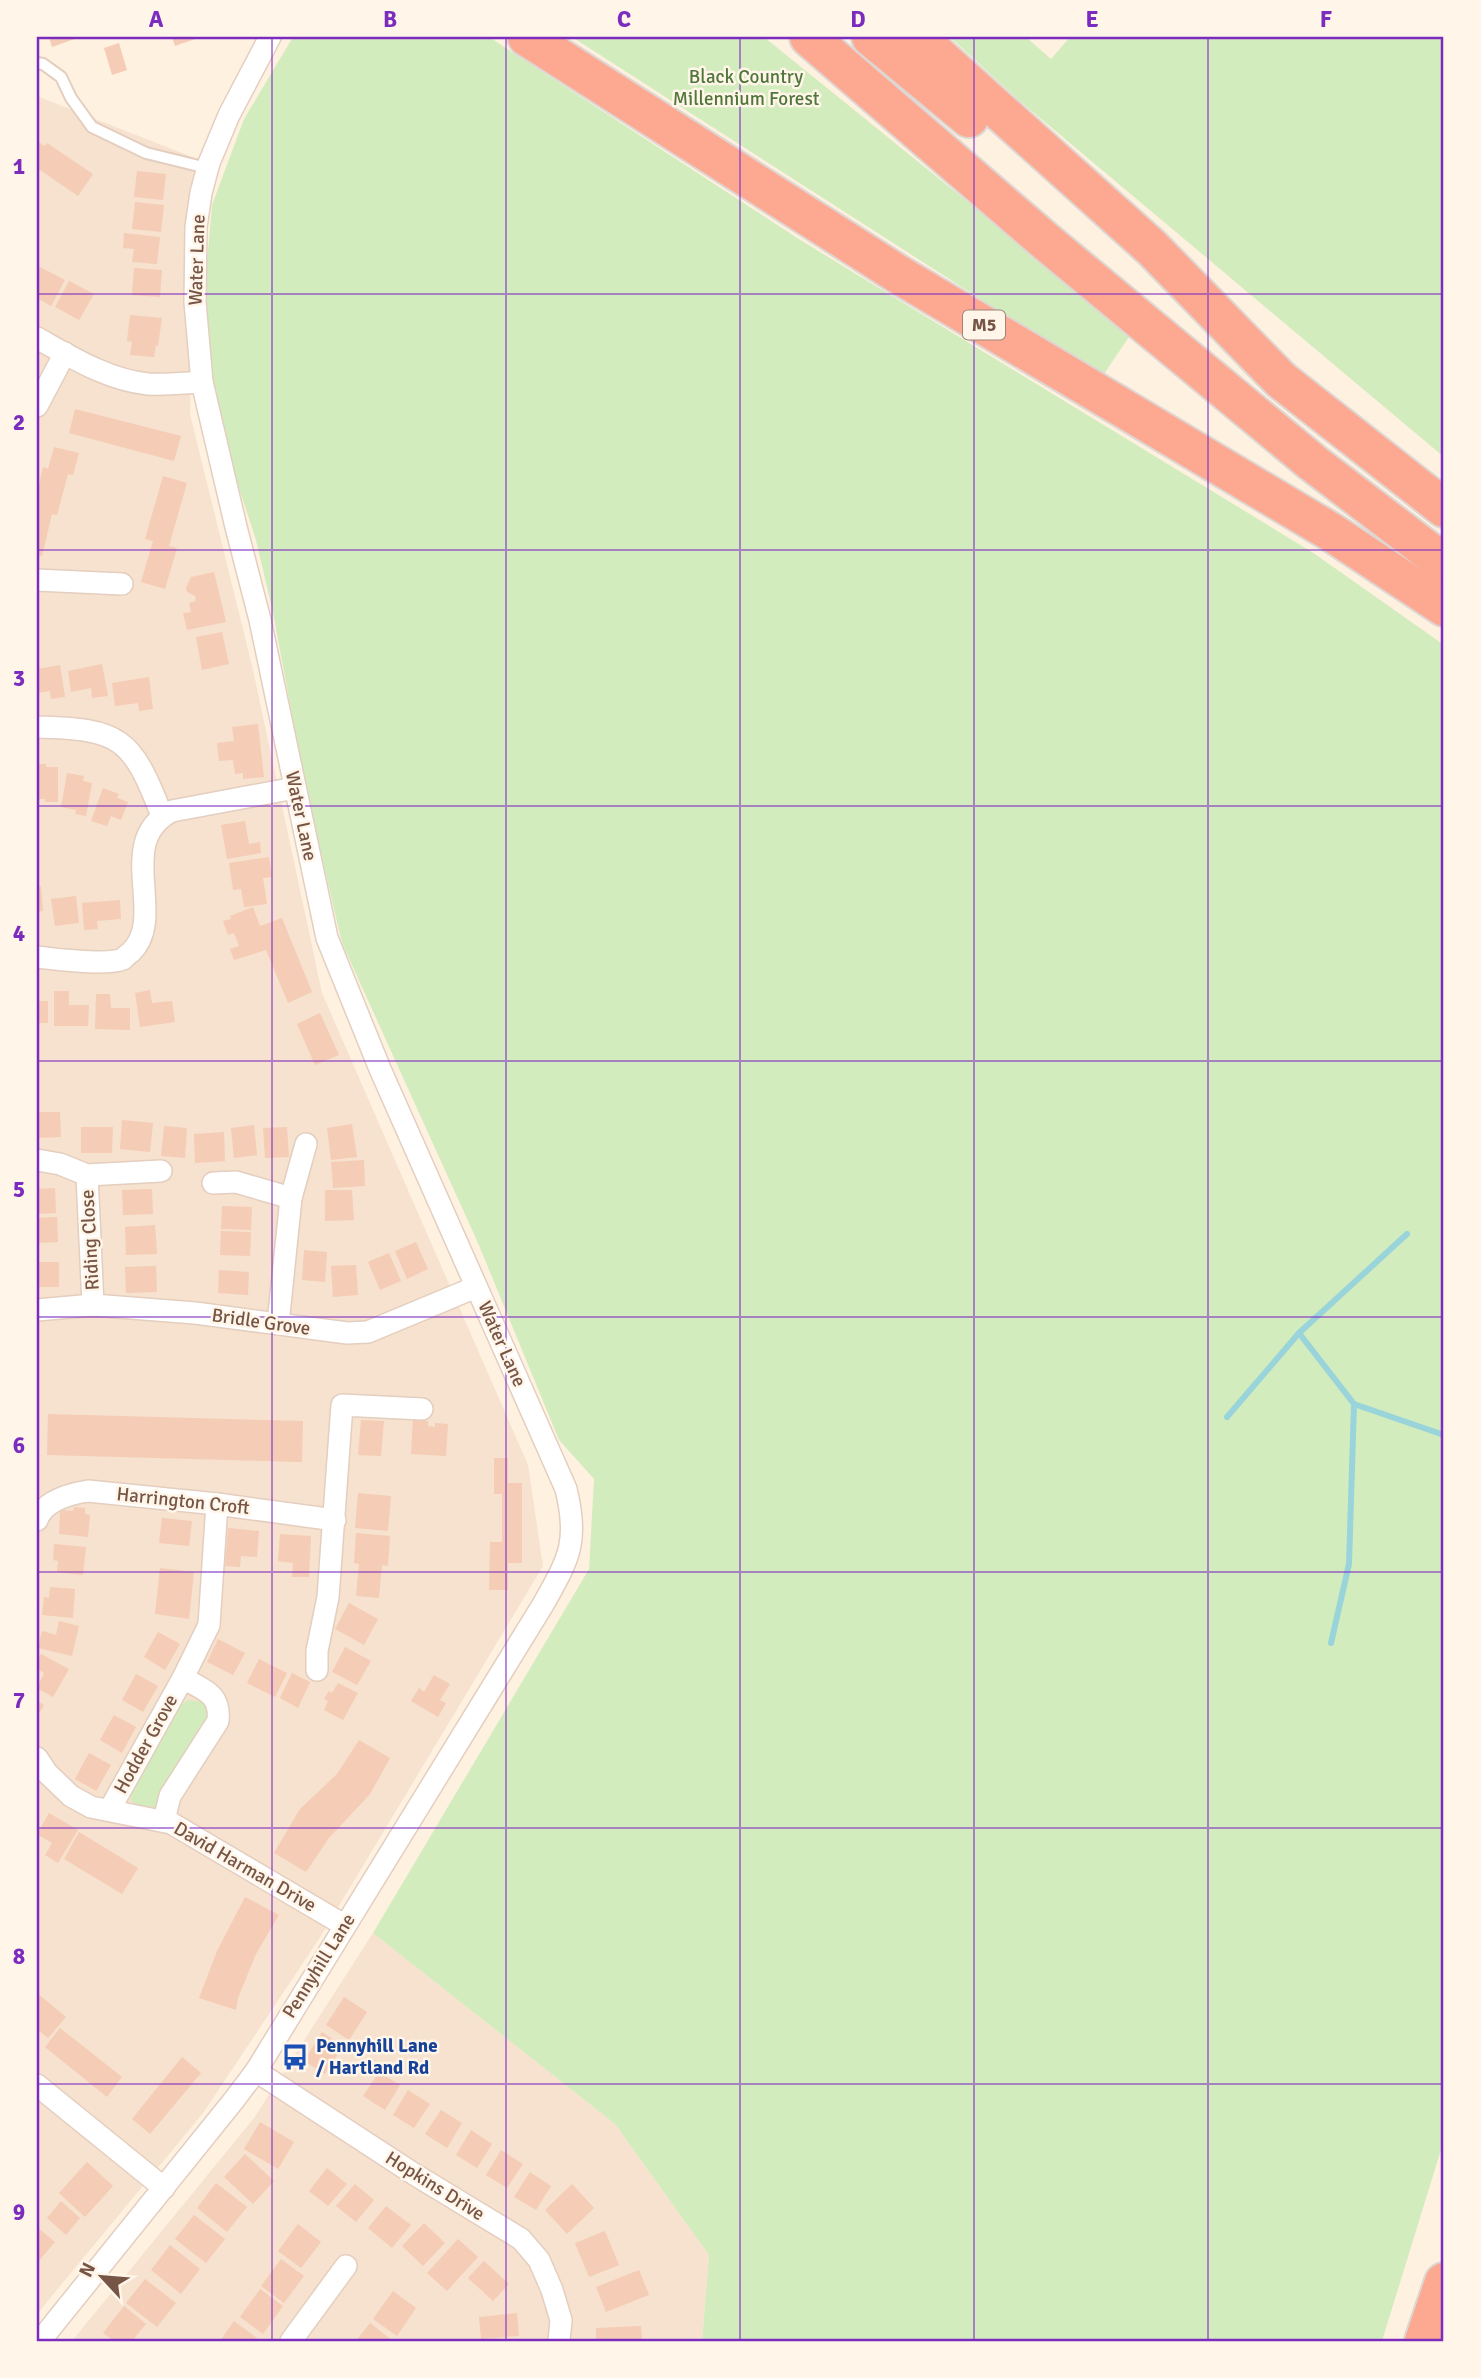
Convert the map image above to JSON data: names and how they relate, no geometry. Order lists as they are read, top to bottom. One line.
{"streets":{"highway":["M5"],"street":["Water Lane","Riding Close","Bridle Grove","Harrington Croft","Hodder Grove","David Harman Drive","Pennyhill Lane","Hopkins Drive"]},"crossings":[["Water Lane","Bridle Grove"],["Water Lane","Pennyhill Lane"],["Riding Close","Bridle Grove"],["Harrington Croft","Hodder Grove"],["Hodder Grove","David Harman Drive"],["David Harman Drive","Pennyhill Lane"],["Pennyhill Lane","Hopkins Drive"]],"parks":["Black Country Millennium Forest"],"places":{"bus stop":["Pennyhill Lane / Hartland Rd"]},"north":"top left","grid":{"columns":["A","B","C","D","E","F"],"rows":["1","2","3","4","5","6","7","8","9"]}}
